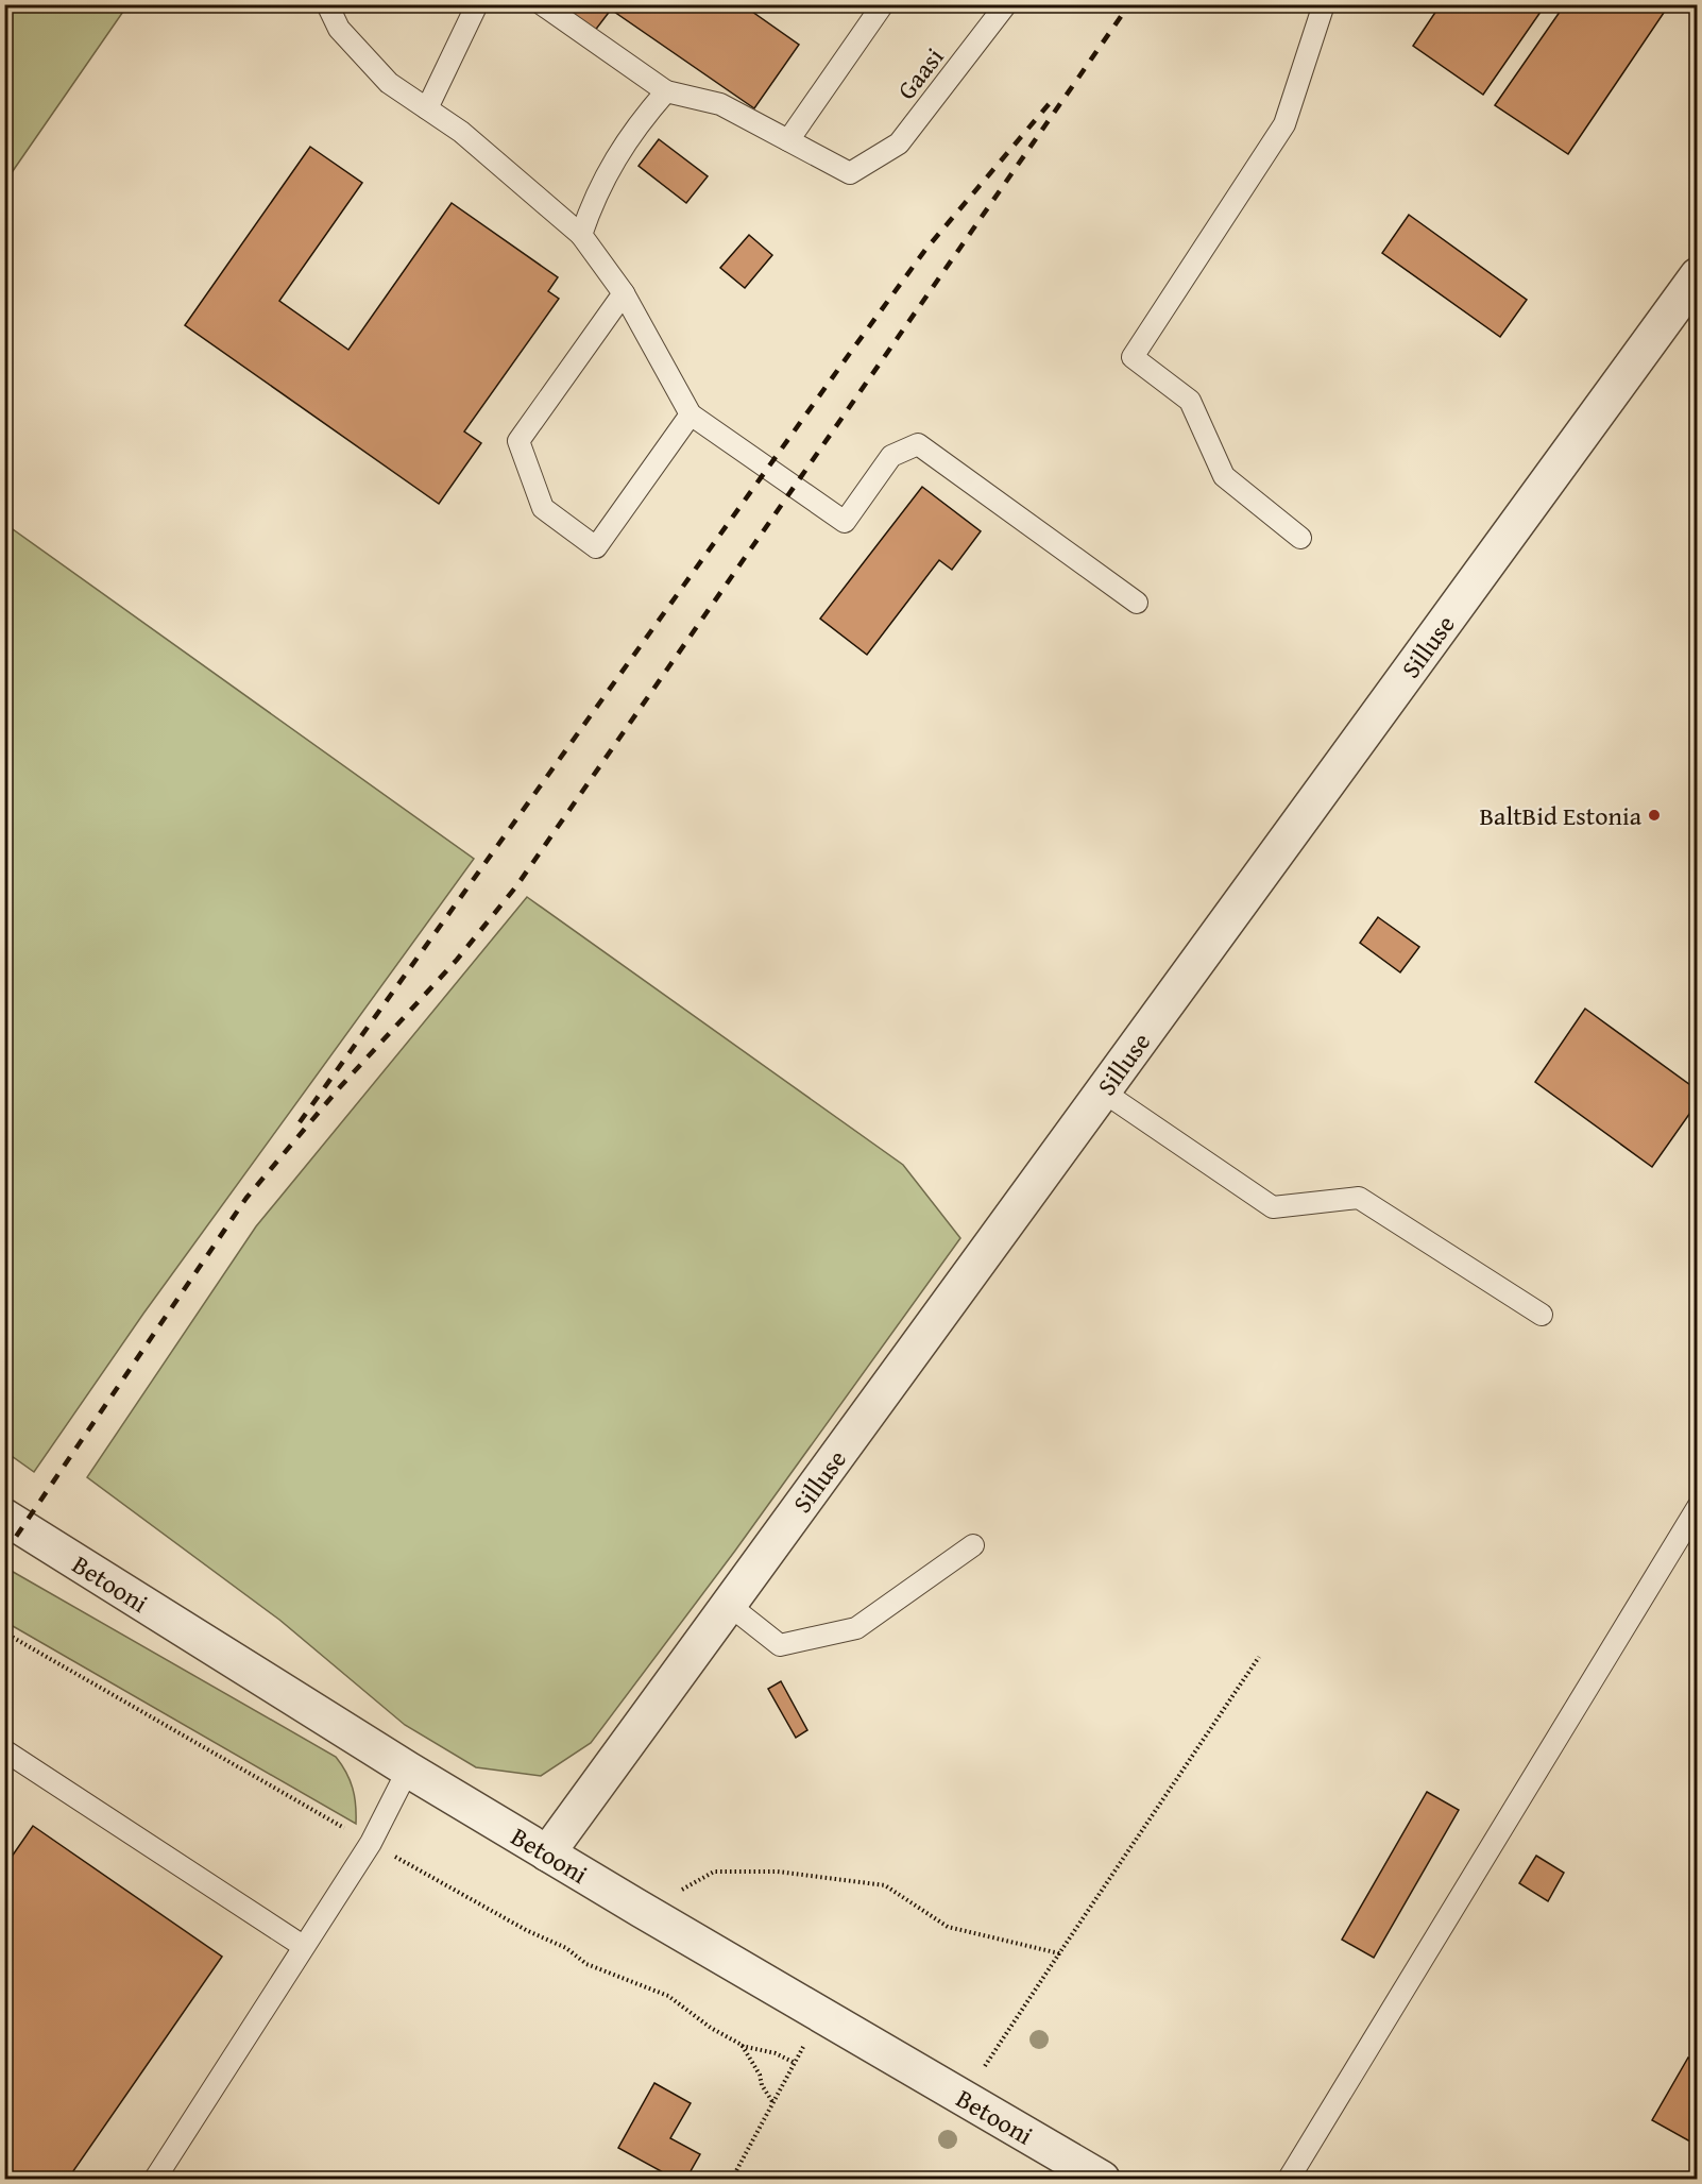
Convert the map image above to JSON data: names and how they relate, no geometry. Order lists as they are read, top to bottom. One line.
{"streets":{"street":["Silluse","Betooni"],"lane":["Gaasi"]},"crossings":[["Silluse","Betooni"]],"places":["BaltBid Estonia"]}
